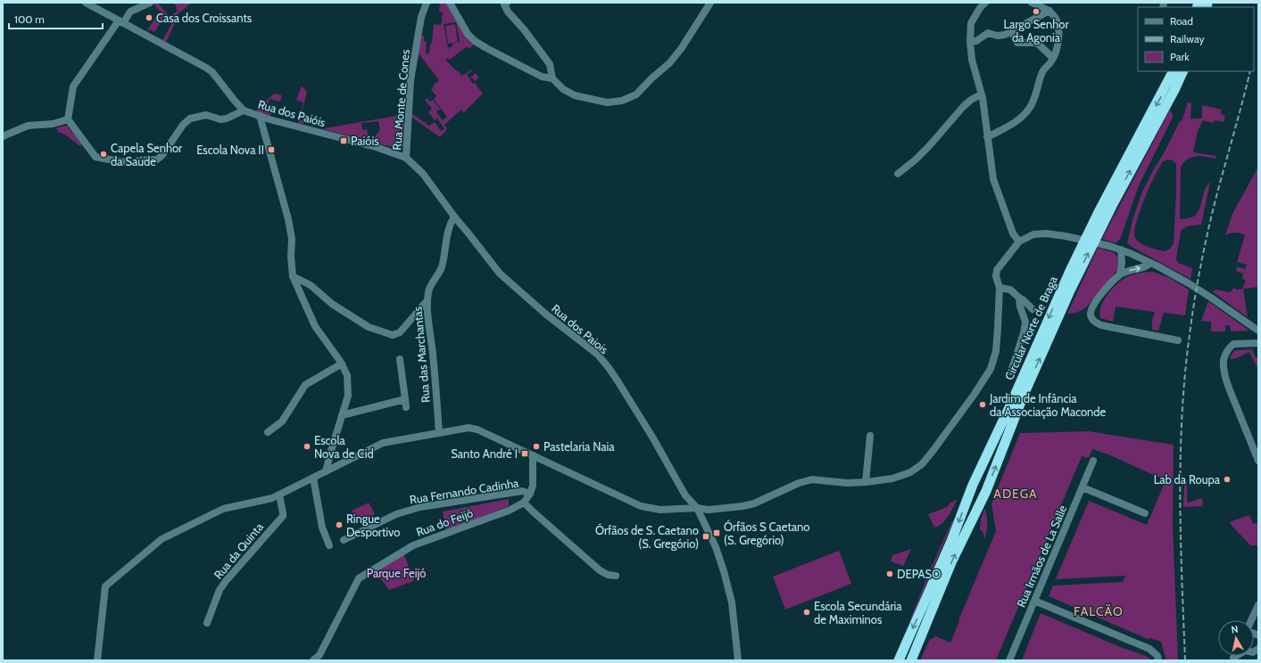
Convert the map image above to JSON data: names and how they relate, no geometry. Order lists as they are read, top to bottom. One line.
{"streets":{"highway":["Circular Norte de Braga"],"street":["Rua Monte de Cones","Rua dos Paióis","Rua dos Paiois","Rua das Marchantas","Rua Fernando Cadinha","Rua do Feijó","Rua da Quinta","Rua Irmãos de La Salle"]},"crossings":[["Rua Monte de Cones","Rua dos Paióis"],["Rua dos Paióis","Rua dos Paiois"],["Rua dos Paióis","Rua das Marchantas"],["Rua dos Paiois","Rua das Marchantas"],["Rua Fernando Cadinha","Rua do Feijó"]],"districts":["ADEGA","FALCÃO"],"parks":["Parque Feijó"],"places":{"other":["Largo Senhor da Agonia","Casa dos Croissants","Capela Senhor da Saúde","Jardim de Infância da Associação Maconde","Escola Nova de Cid","Pastelaria Naia","Lab da Roupa","Ringue Desportivo","DEPASO","Escola Secundária de Maximinos"],"transit":["Paióis","Escola Nova II","Santo André I","Órfãos S Caetano (S. Gregório)","Órfãos de S. Caetano (S. Gregório)"]},"legend":["Road","Railway","Park"],"scale_bar":"100 m","north":"top"}
